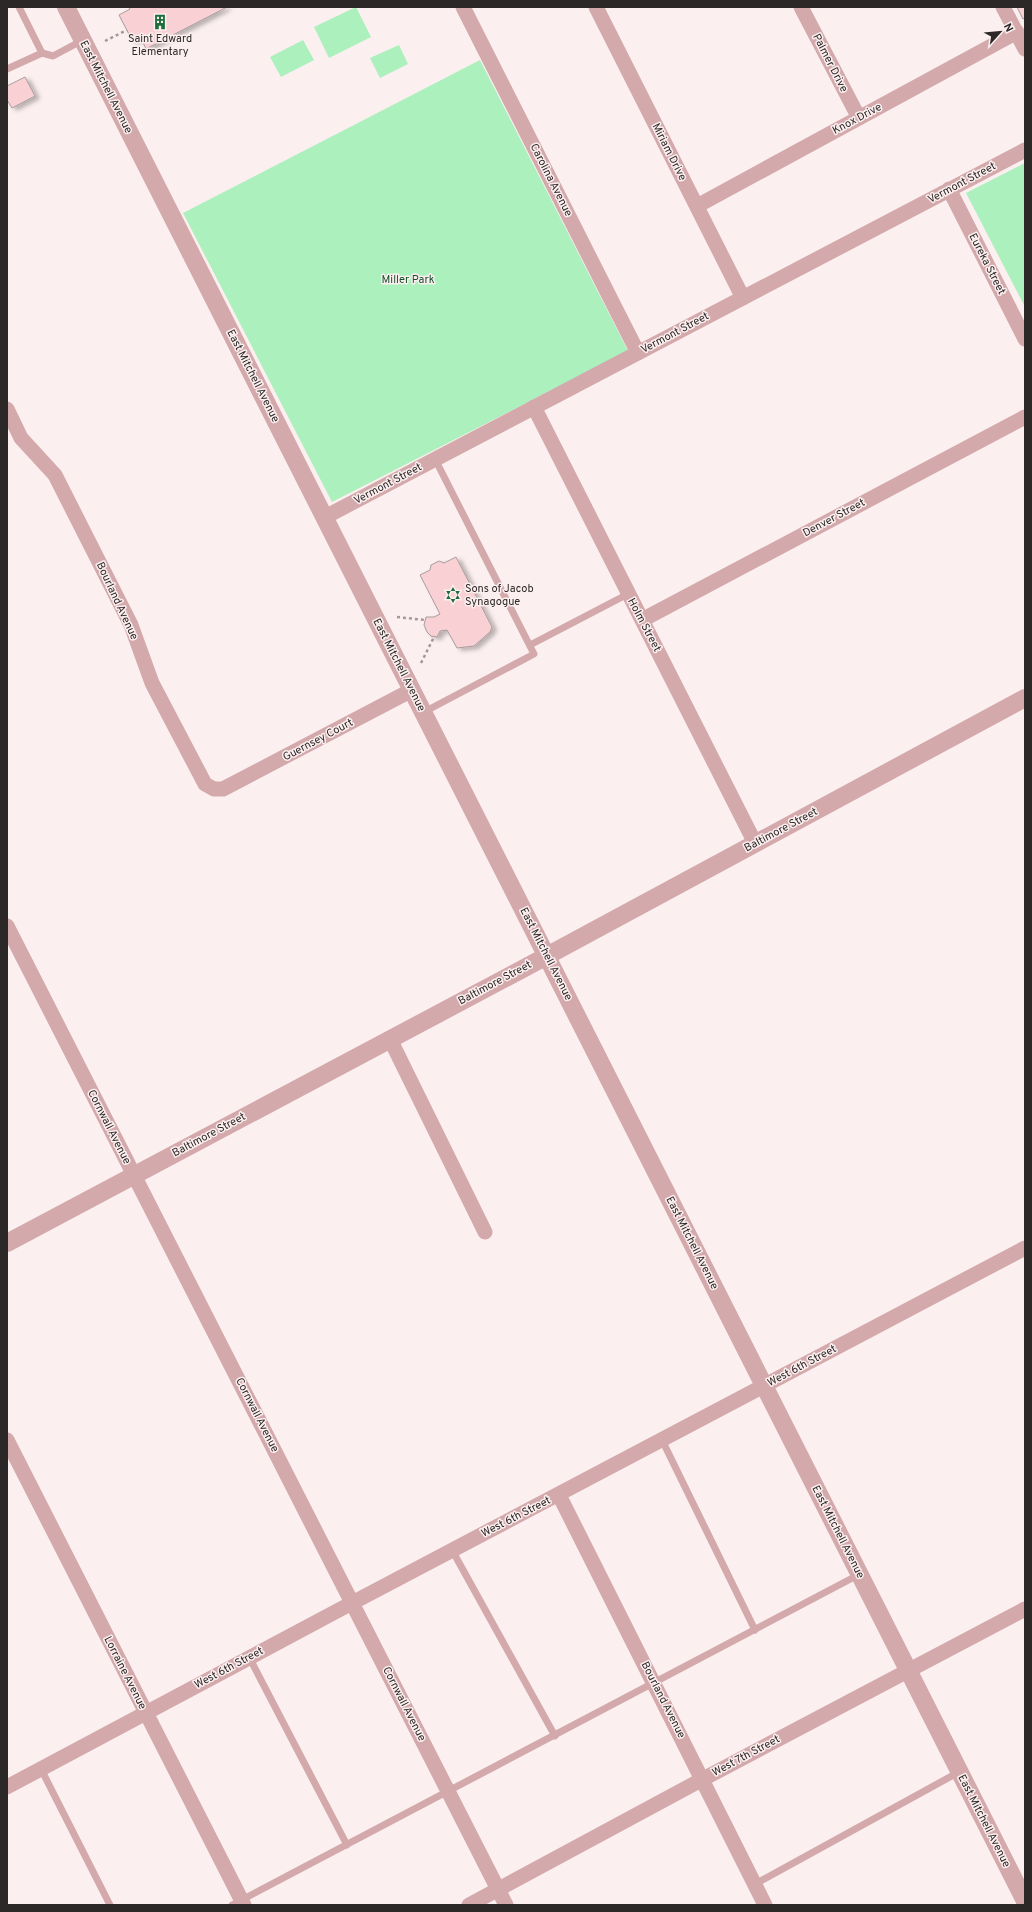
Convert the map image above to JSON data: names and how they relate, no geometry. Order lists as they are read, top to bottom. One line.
{"streets":{"street":["Palmer Drive","East Mitchell Avenue","Knox Drive","Miriam Drive","Carolina Avenue","Vermont Street","Eureka Street","Denver Street","Bourland Avenue","Holm Street","Guernsey Court","Baltimore Street","Cornwall Avenue","West 6th Street","Lorraine Avenue","West 7th Street"]},"crossings":[["Palmer Drive","Knox Drive"],["East Mitchell Avenue","Vermont Street"],["East Mitchell Avenue","Guernsey Court"],["East Mitchell Avenue","Baltimore Street"],["East Mitchell Avenue","West 6th Street"],["East Mitchell Avenue","West 7th Street"],["Knox Drive","Miriam Drive"],["Miriam Drive","Vermont Street"],["Carolina Avenue","Vermont Street"],["Vermont Street","Eureka Street"],["Vermont Street","Holm Street"],["Denver Street","Holm Street"],["Bourland Avenue","Guernsey Court"],["Bourland Avenue","West 6th Street"],["Bourland Avenue","West 7th Street"],["Holm Street","Baltimore Street"],["Baltimore Street","Cornwall Avenue"],["Cornwall Avenue","West 6th Street"],["Cornwall Avenue","West 7th Street"],["West 6th Street","Lorraine Avenue"]],"parks":["Miller Park"],"places":{"building":["Saint Edward Elementary"],"synagogue":["Sons of Jacob Synagogue"]},"north":"top right"}
